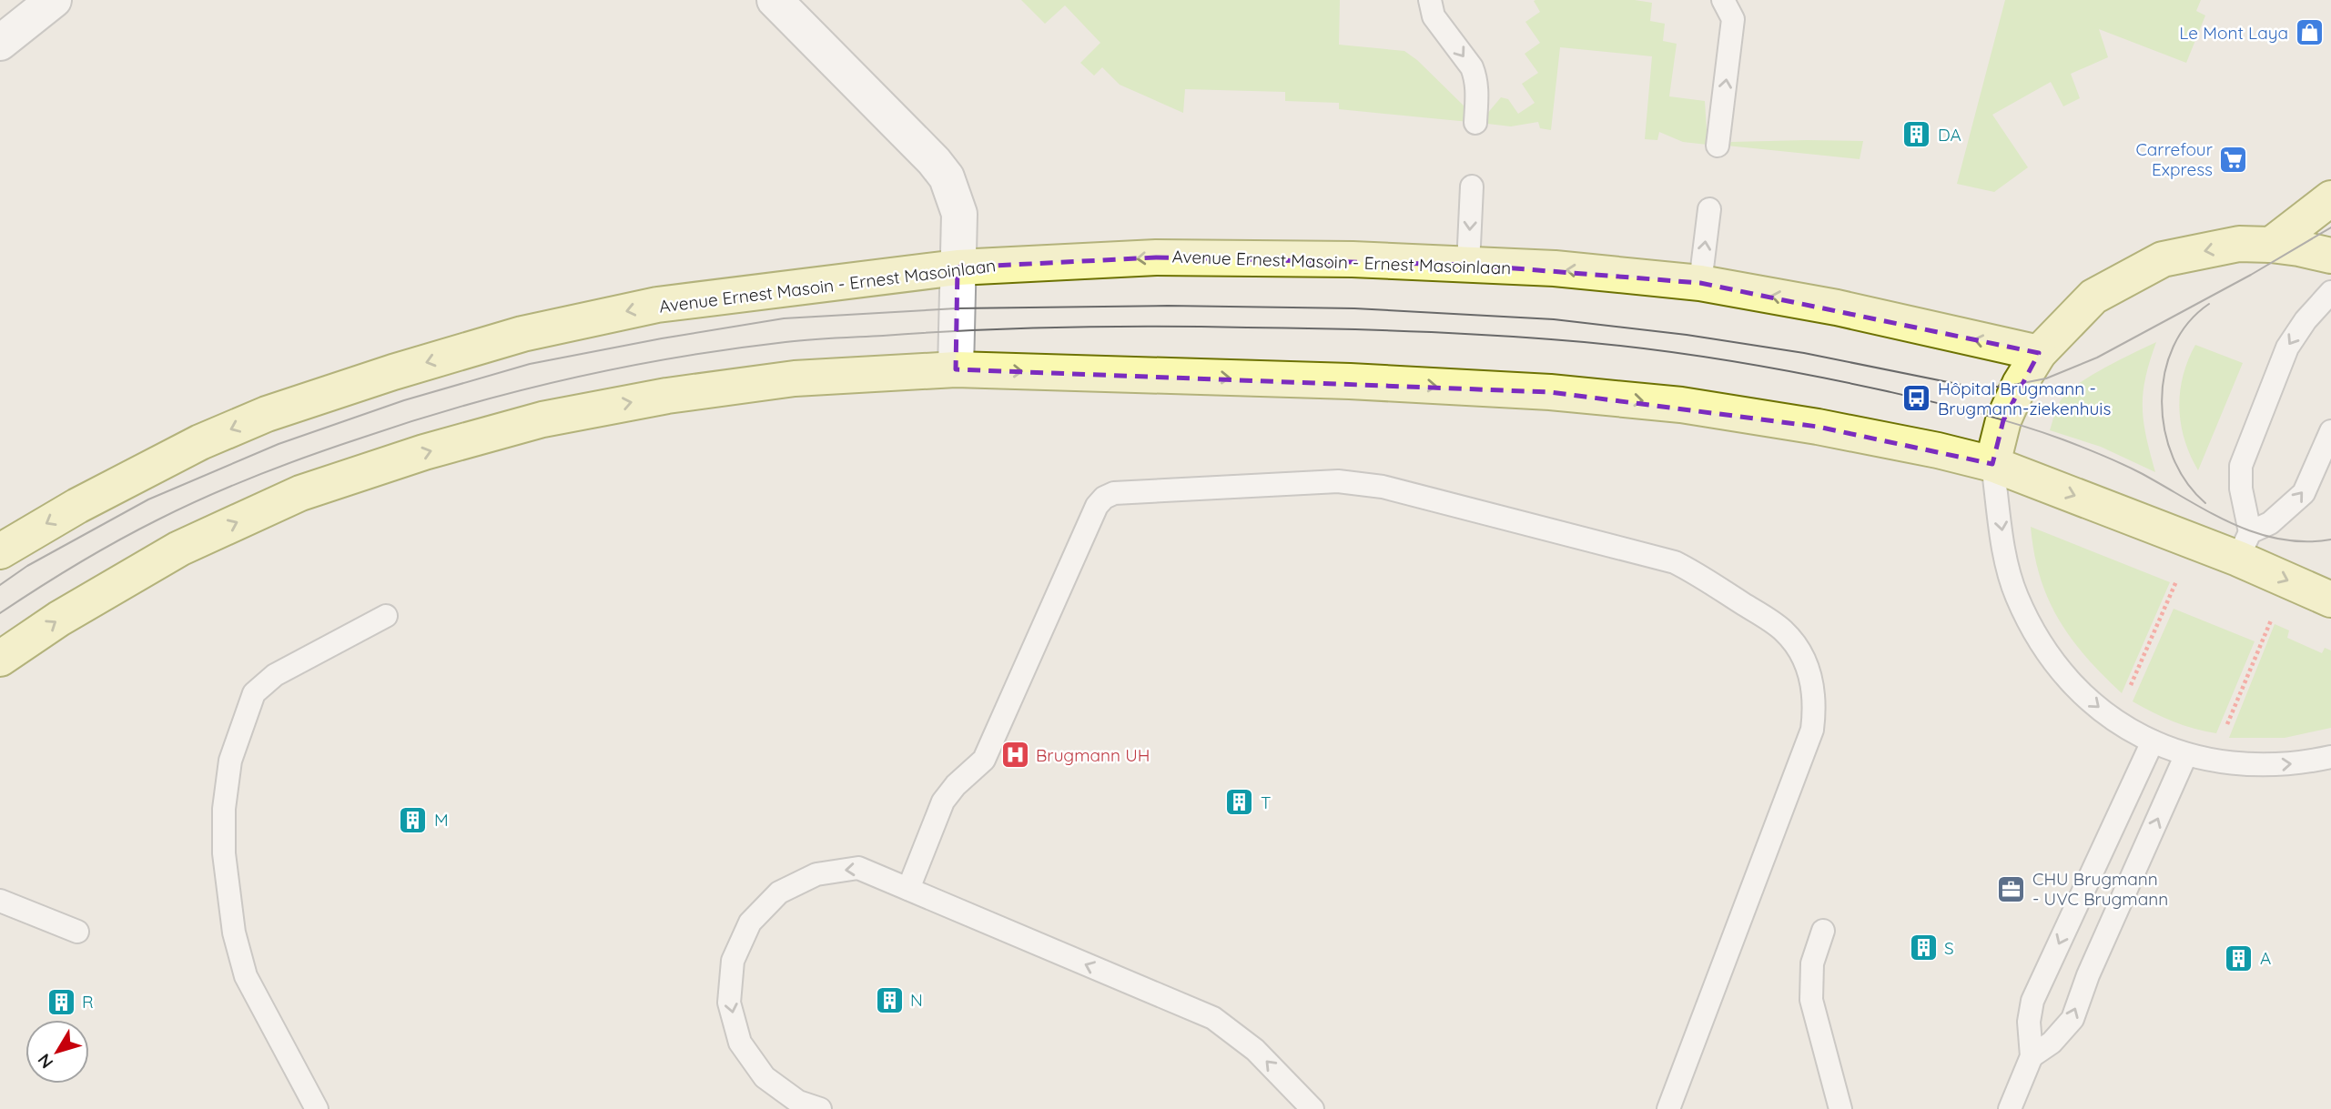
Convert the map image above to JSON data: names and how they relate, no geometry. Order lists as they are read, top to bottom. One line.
{"streets":{"street":["Avenue Ernest Masoin - Ernest Masoinlaan"]},"places":{"shop":["Le Mont Laya"],"building":["DA","T","M","S","A","N","R"],"supermarket":["Carrefour Express"],"bus stop":["Hôpital Brugmann - Brugmann-ziekenhuis"],"hospital":["Brugmann UH"],"office":["CHU Brugmann - UVC Brugmann"]},"north":"bottom left"}
